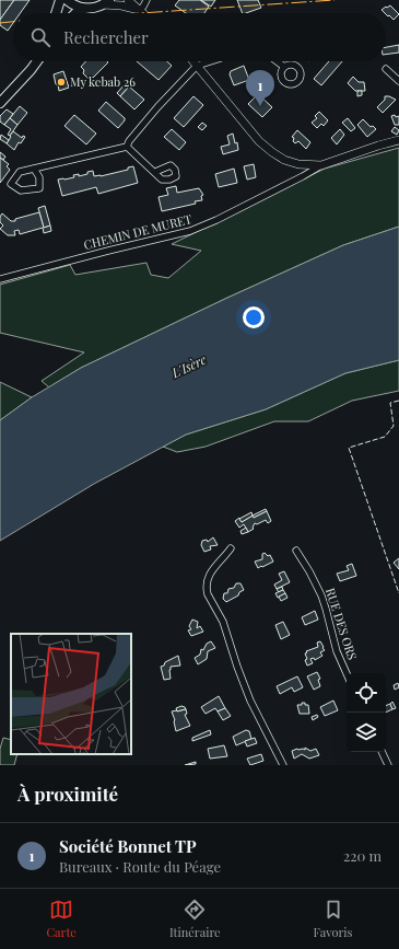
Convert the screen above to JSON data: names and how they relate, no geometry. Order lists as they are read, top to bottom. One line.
{"streets":{"street":["CHEMIN DE MURET","RUE DES ORS"]},"water":["L'Isère"],"places":["My kebab 26"],"page":{"search":"Rechercher","pins":"1","heading":"À proximité","list":[{"mark":"1","name":"Société Bonnet TP","note":"Bureaux · Route du Péage","value":"220 m"}],"nav":["Carte","Itinéraire","Favoris"]}}
